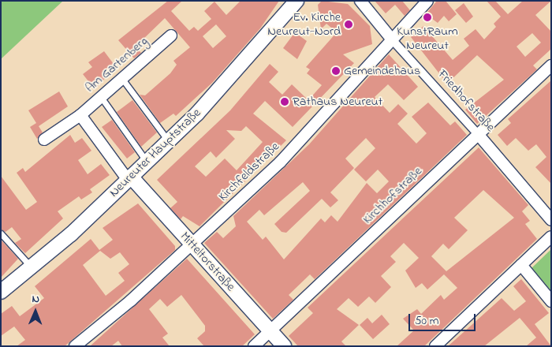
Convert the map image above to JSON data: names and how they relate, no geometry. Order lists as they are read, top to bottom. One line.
{"streets":{"street":["Am Gartenberg","Friedhofstraße","Neureuter Hauptstraße","Kirchfeldstraße","Kirchhofstraße","Mitteltorstraße"]},"crossings":[["Friedhofstraße","Kirchfeldstraße"],["Friedhofstraße","Kirchhofstraße"],["Neureuter Hauptstraße","Mitteltorstraße"],["Kirchfeldstraße","Mitteltorstraße"],["Kirchhofstraße","Mitteltorstraße"]],"places":["KunstRaum Neureut","Ev. Kirche Neureut-Nord","Gemeindehaus","Rathaus Neureut"],"scale_bar":"50 m","north":"top"}
